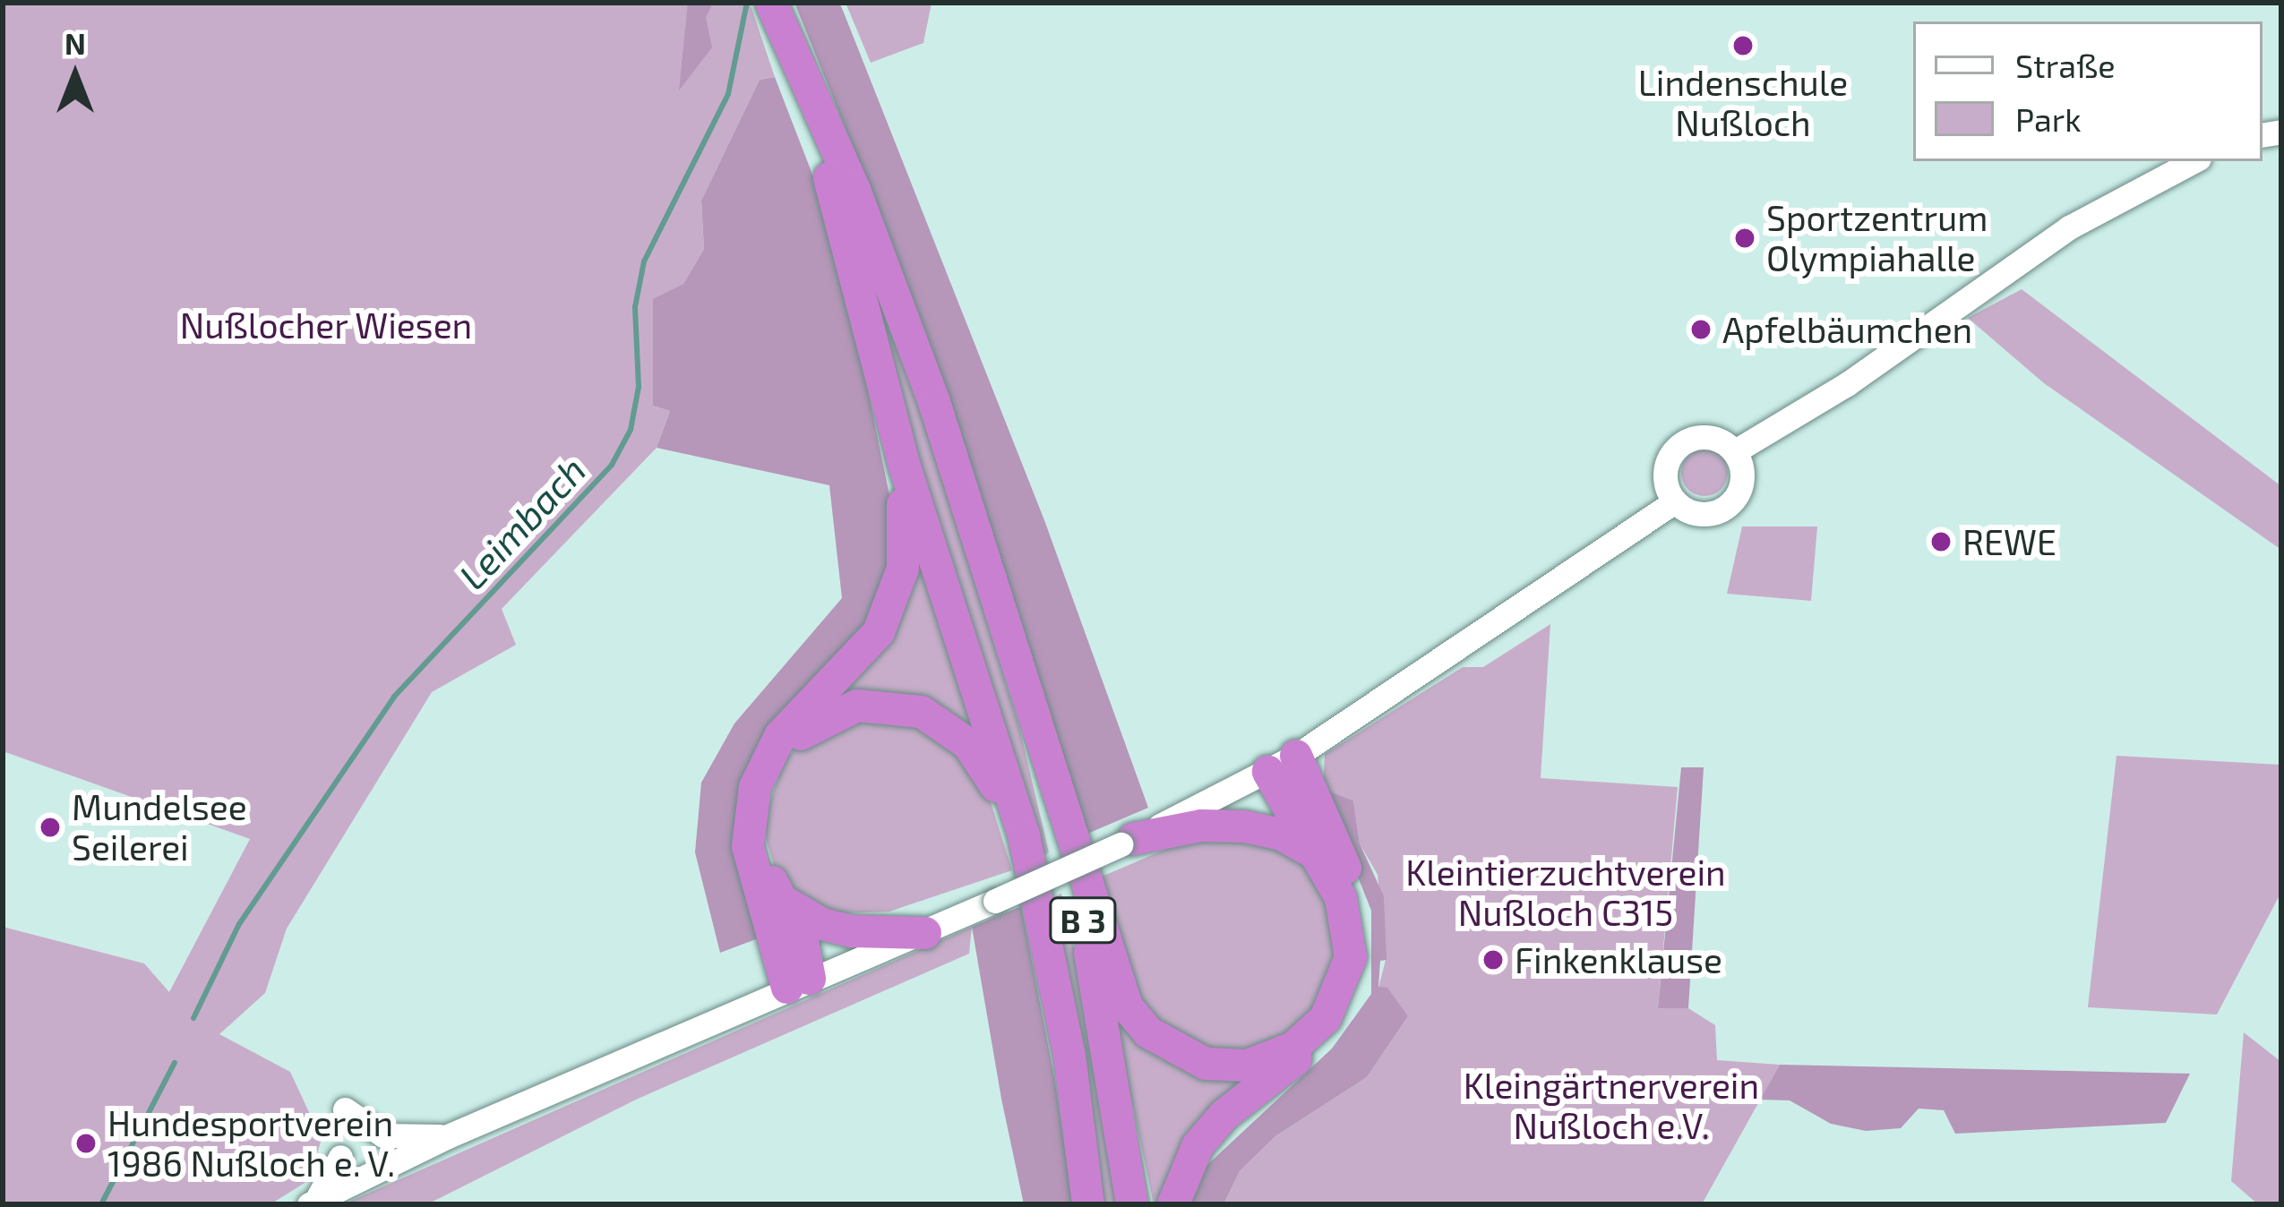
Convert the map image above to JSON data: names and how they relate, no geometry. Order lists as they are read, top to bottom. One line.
{"streets":{"highway":["B 3"]},"water":["Leimbach"],"parks":["Nußlocher Wiesen","Kleintierzuchtverein Nußloch C315","Kleingärtnerverein Nußloch e.V."],"places":["Lindenschule Nußloch","Sportzentrum Olympiahalle","Apfelbäumchen","REWE","Mundelsee Seilerei","Finkenklause","Hundesportverein 1986 Nußloch e. V."],"legend":["Straße","Park"],"north":"top"}
